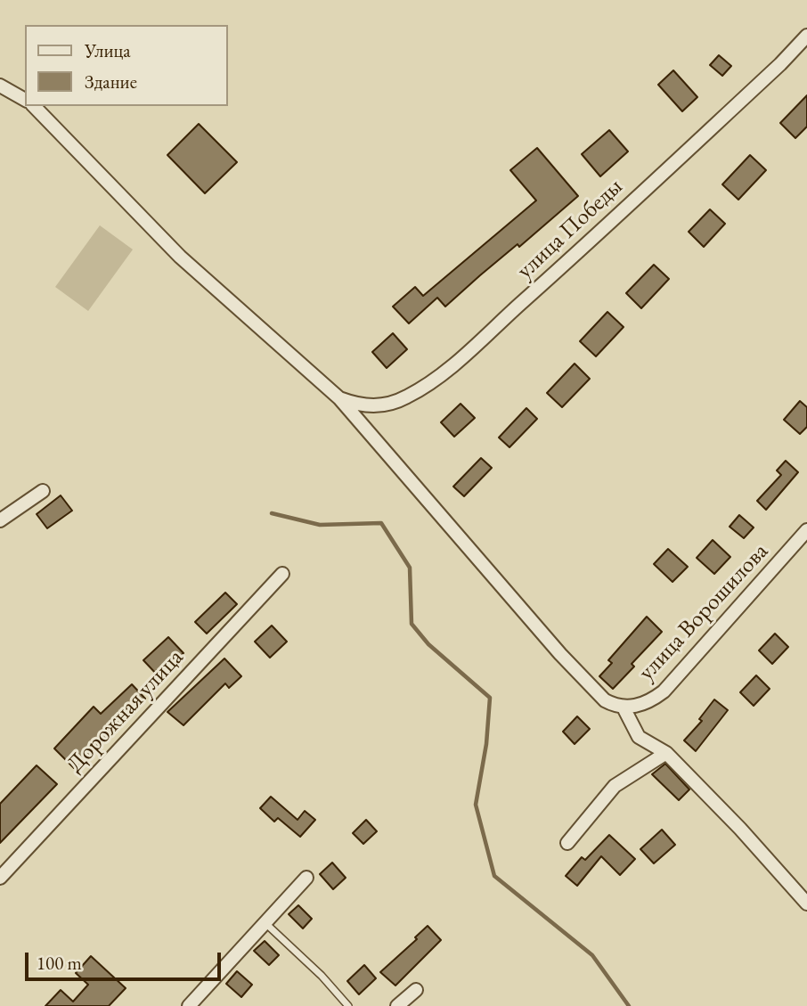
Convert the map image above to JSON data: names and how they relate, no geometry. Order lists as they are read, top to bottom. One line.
{"streets":{"street":["улица Победы","улица Ворошилова","Дорожная улица"]},"legend":["Улица","Здание"],"scale_bar":"100 m"}
